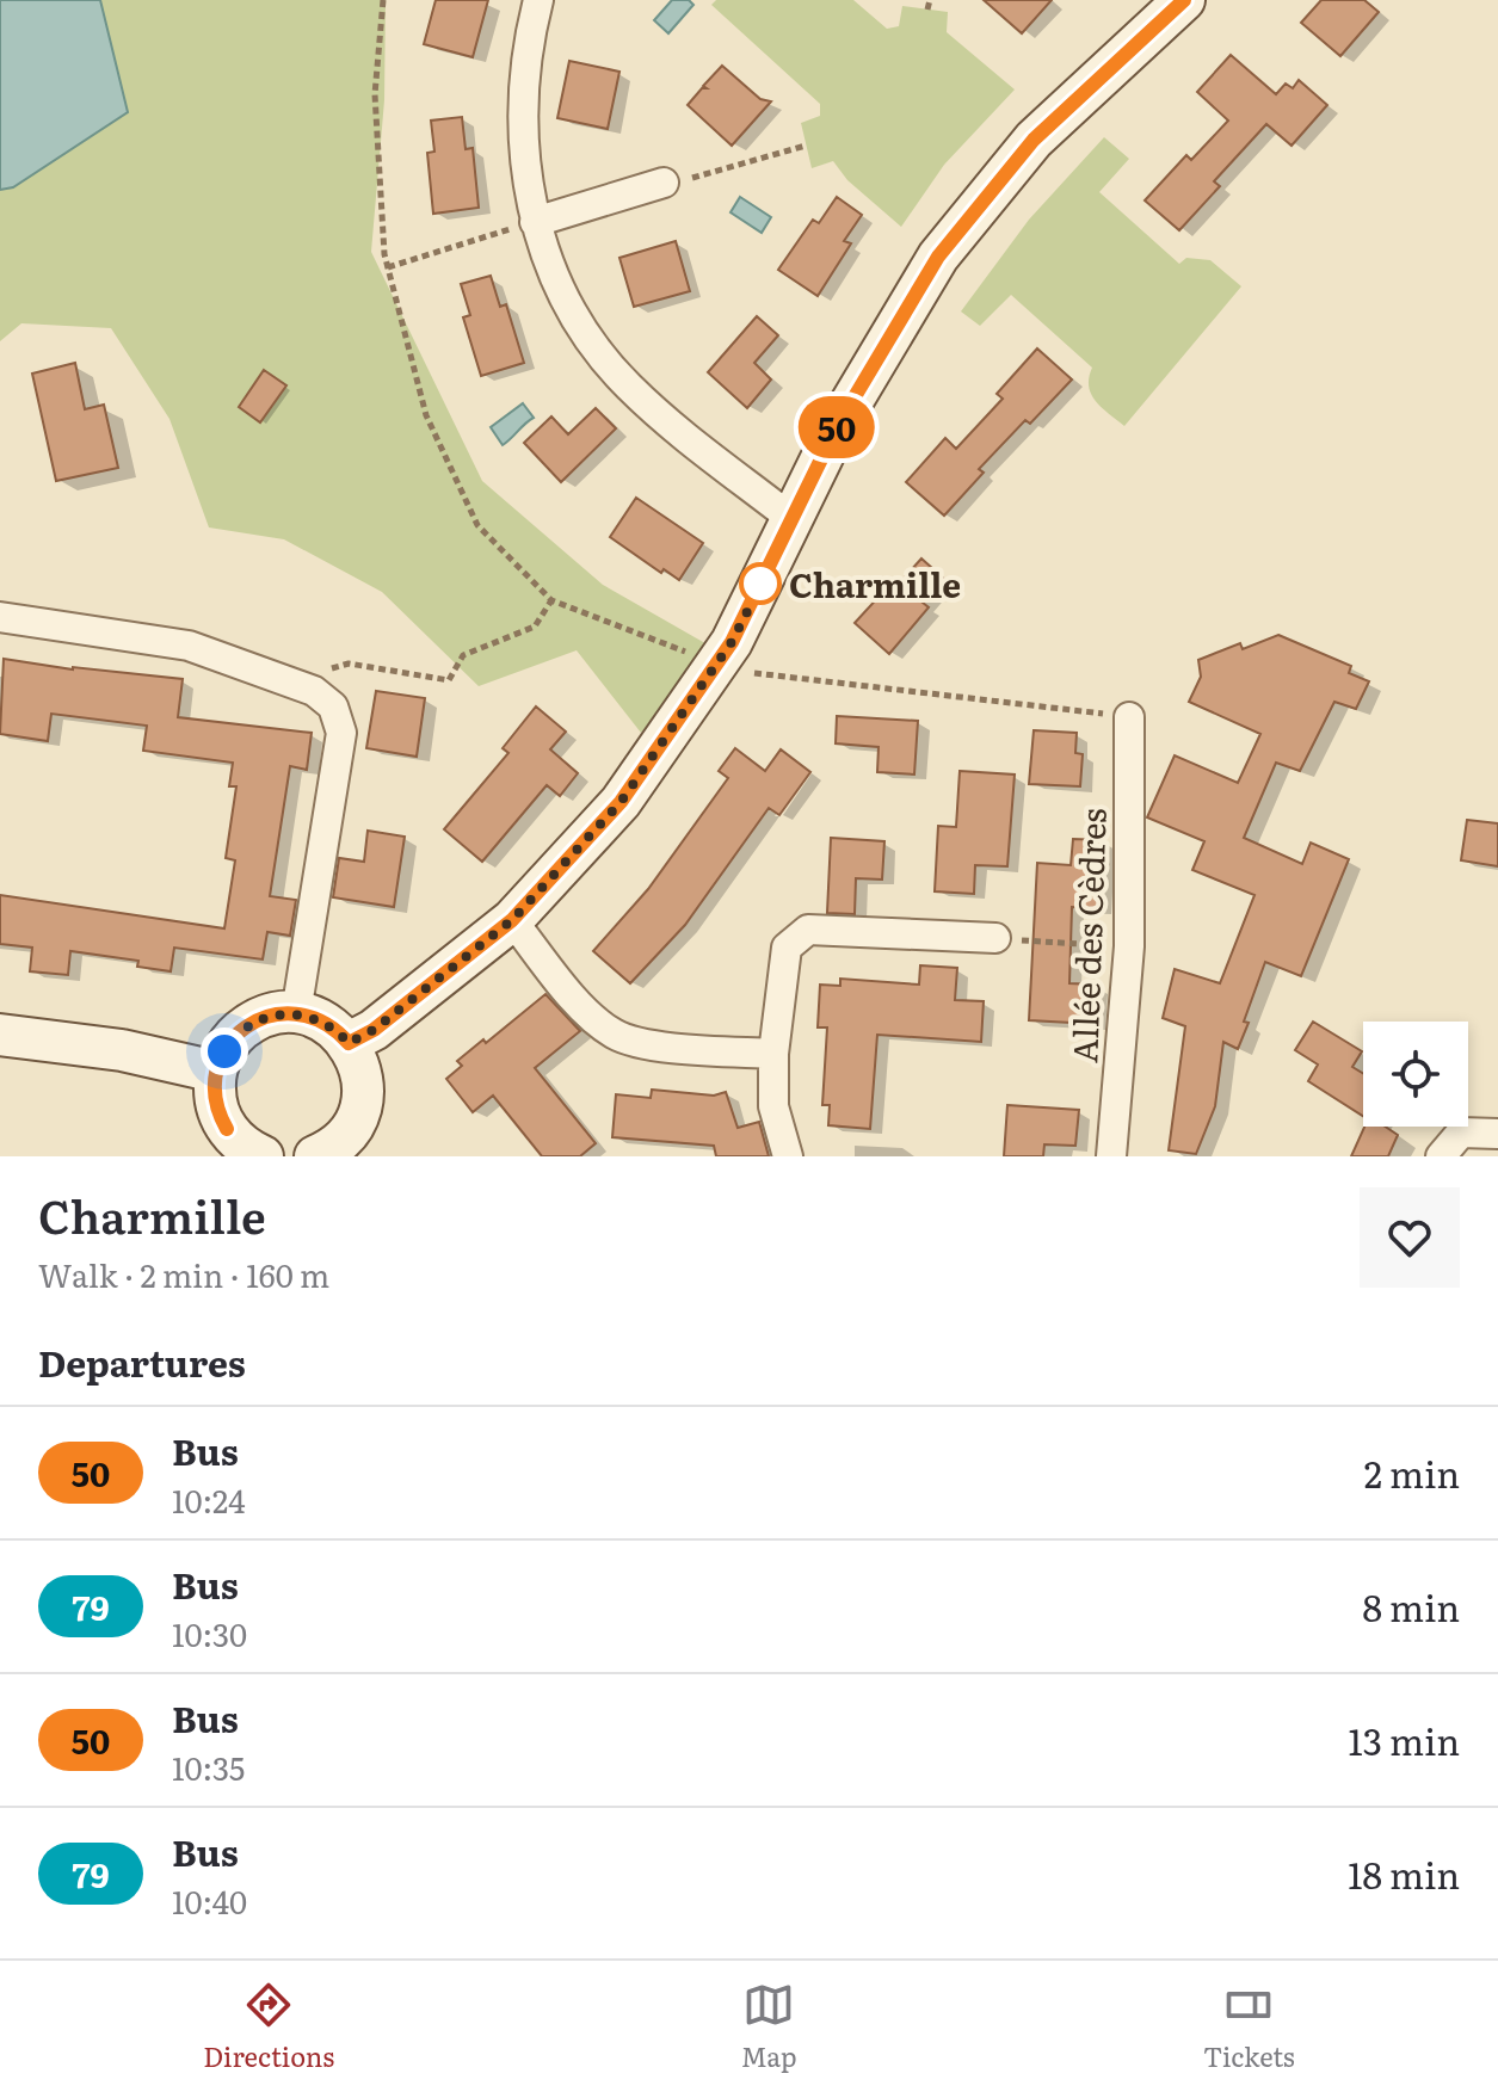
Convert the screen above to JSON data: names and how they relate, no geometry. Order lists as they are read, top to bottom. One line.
{"streets":{"street":["Allée des Cèdres"]},"places":["Charmille"],"lines":["bus line 50"],"page":{"on_map":"50","heading":[["Charmille","Walk · 2 min · 160 m"],"Departures"],"list":[{"mark":"50","name":"Bus","note":"10:24","value":"2 min"},{"mark":"79","name":"Bus","note":"10:30","value":"8 min"},{"mark":"50","name":"Bus","note":"10:35","value":"13 min"},{"mark":"79","name":"Bus","note":"10:40","value":"18 min"}],"tabs":["Directions","Map","Tickets"]}}
